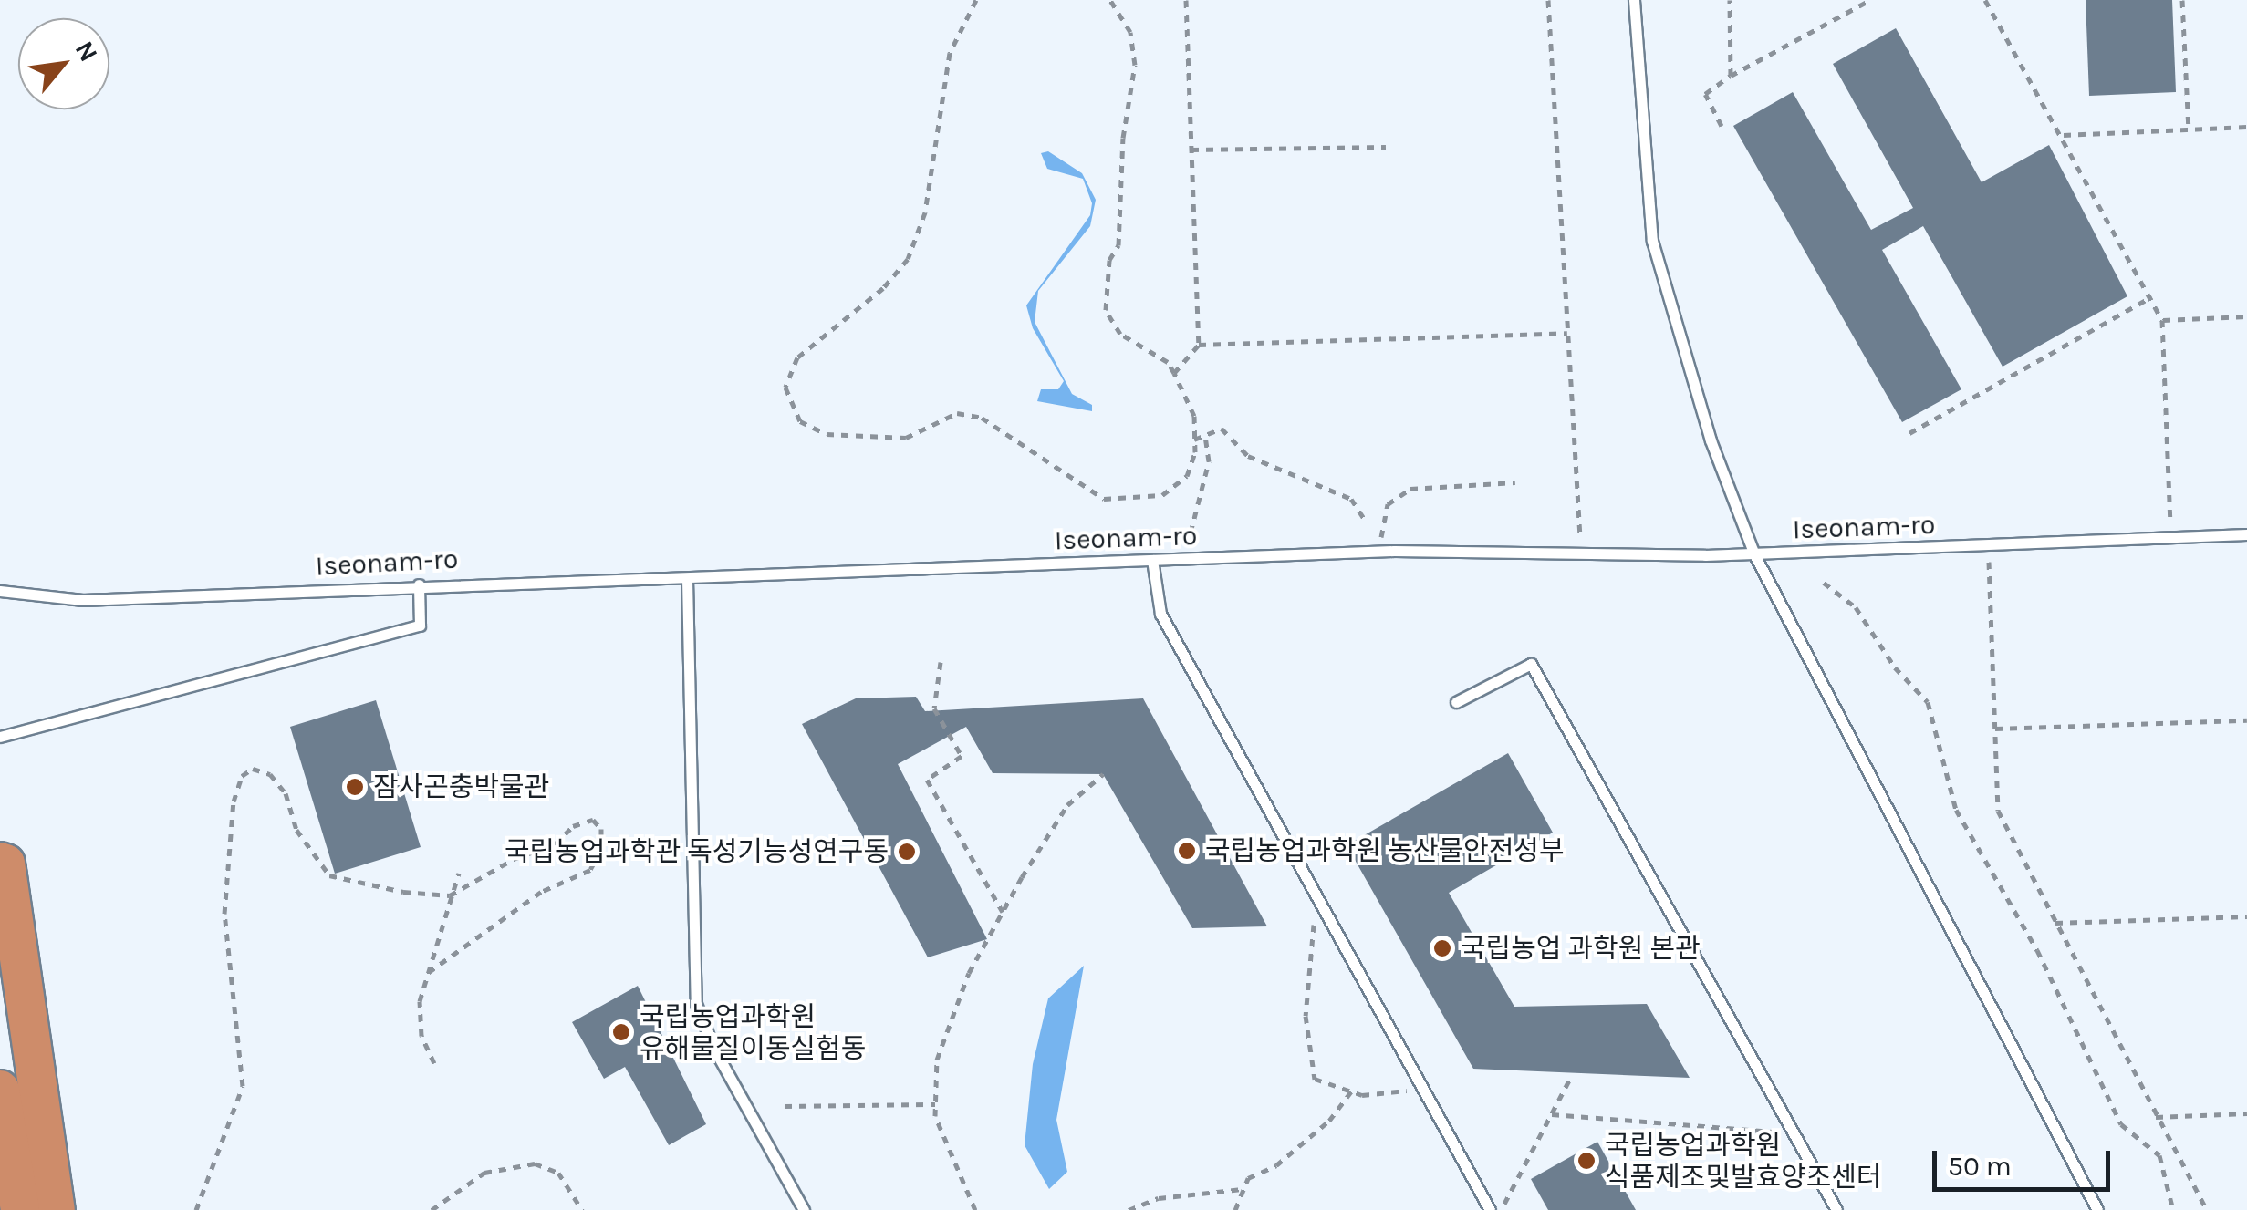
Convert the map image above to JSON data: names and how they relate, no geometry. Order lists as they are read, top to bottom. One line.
{"streets":{"lane":["Iseonam-ro"]},"places":["잠사곤충박물관","국립농업과학원 농산물안전성부","국립농업과학관 독성기능성연구동","국립농업 과학원 본관","국립농업과학원 유해물질이동실험동","국립농업과학원 식품제조및발효양조센터"],"scale_bar":"50 m","north":"top right"}
